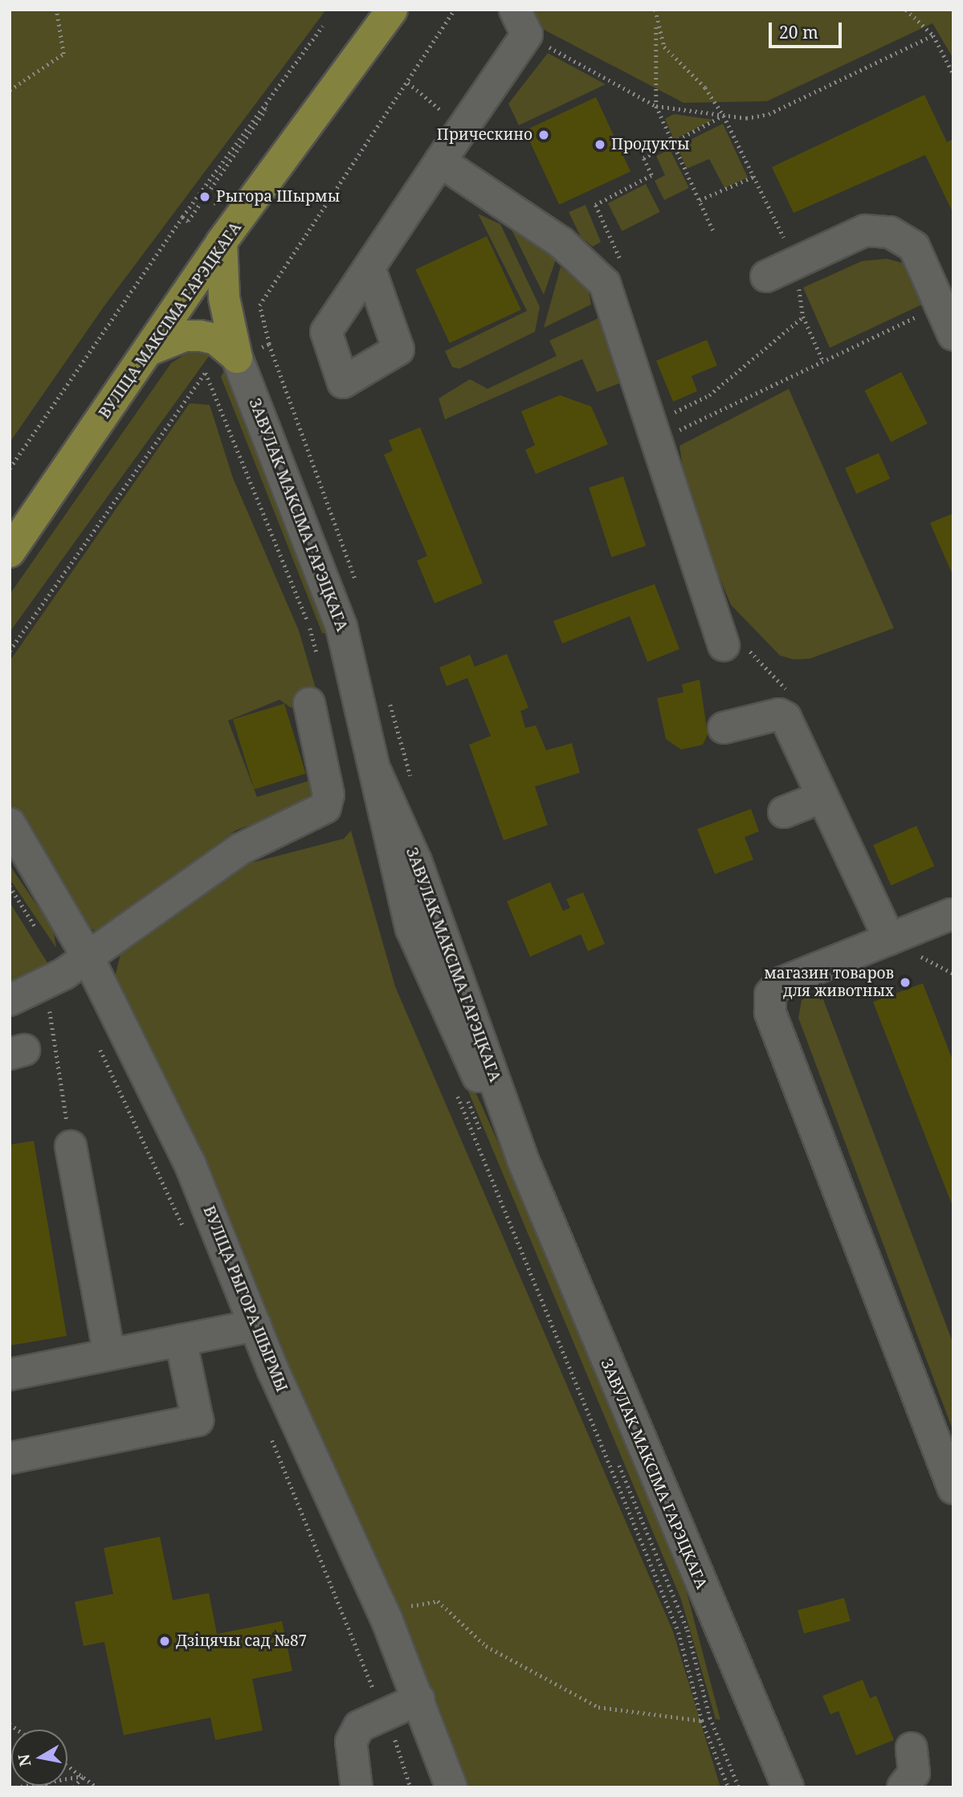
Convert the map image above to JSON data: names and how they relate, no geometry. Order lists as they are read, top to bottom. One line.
{"streets":{"main road":["ВУЛІЦА МАКСІМА ГАРЭЦКАГА"],"street":["ЗАВУЛАК МАКСІМА ГАРЭЦКАГА","ВУЛІЦА РЫГОРА ШЫРМЫ"]},"places":["Прическино","Продукты","Рыгора Шырмы","магазин товаров для животных","Дзіцячы сад №87"],"scale_bar":"20 m","north":"left"}
